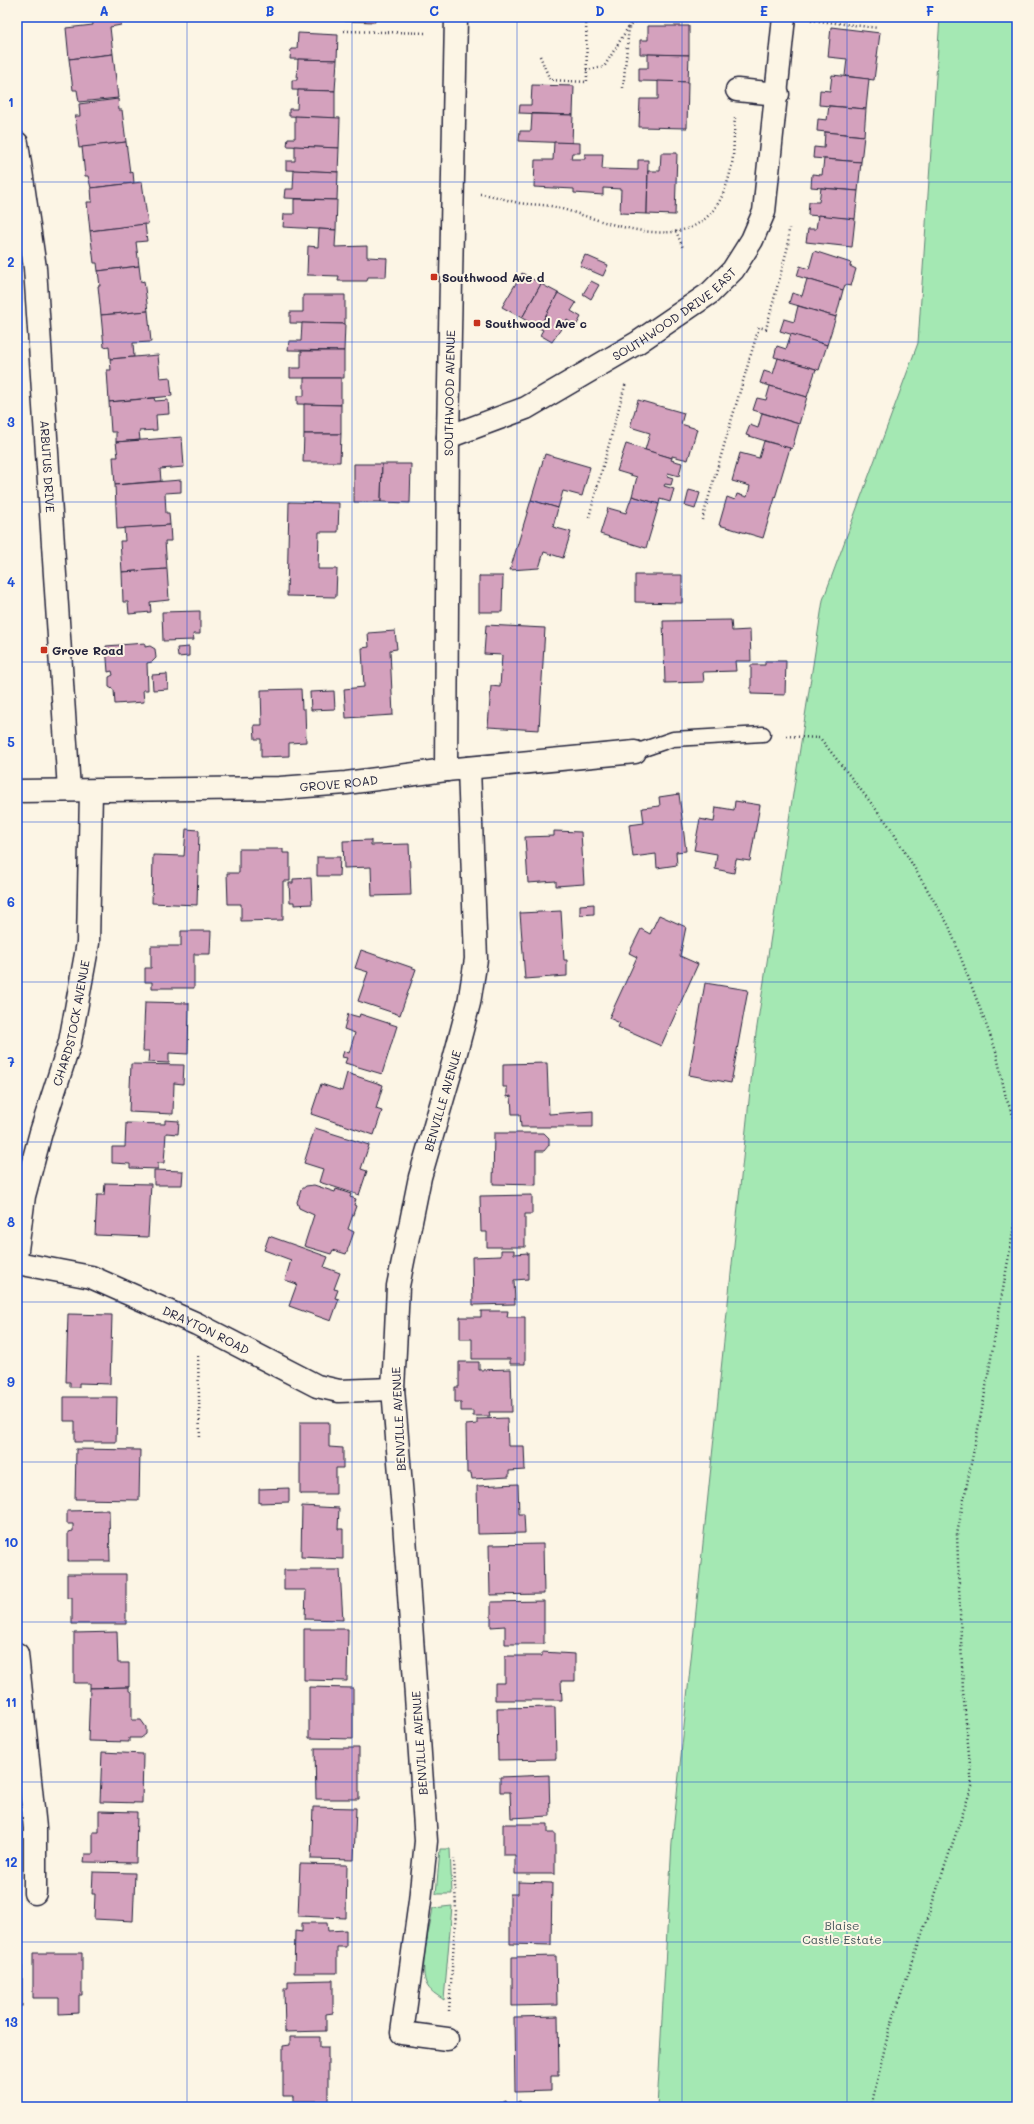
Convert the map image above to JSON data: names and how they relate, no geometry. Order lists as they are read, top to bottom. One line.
{"streets":{"street":["SOUTHWOOD DRIVE EAST","SOUTHWOOD AVENUE","ARBUTUS DRIVE","GROVE ROAD","CHARDSTOCK AVENUE","BENVILLE AVENUE","DRAYTON ROAD"]},"crossings":[["SOUTHWOOD DRIVE EAST","SOUTHWOOD AVENUE"],["SOUTHWOOD AVENUE","GROVE ROAD"],["ARBUTUS DRIVE","GROVE ROAD"],["GROVE ROAD","CHARDSTOCK AVENUE"],["GROVE ROAD","BENVILLE AVENUE"],["BENVILLE AVENUE","DRAYTON ROAD"]],"parks":["Blaise Castle Estate"],"places":{"transit":["Southwood Ave d","Southwood Ave c","Grove Road"]},"grid":{"columns":["A","B","C","D","E","F"],"rows":["1","2","3","4","5","6","7","8","9","10","11","12","13"]}}
